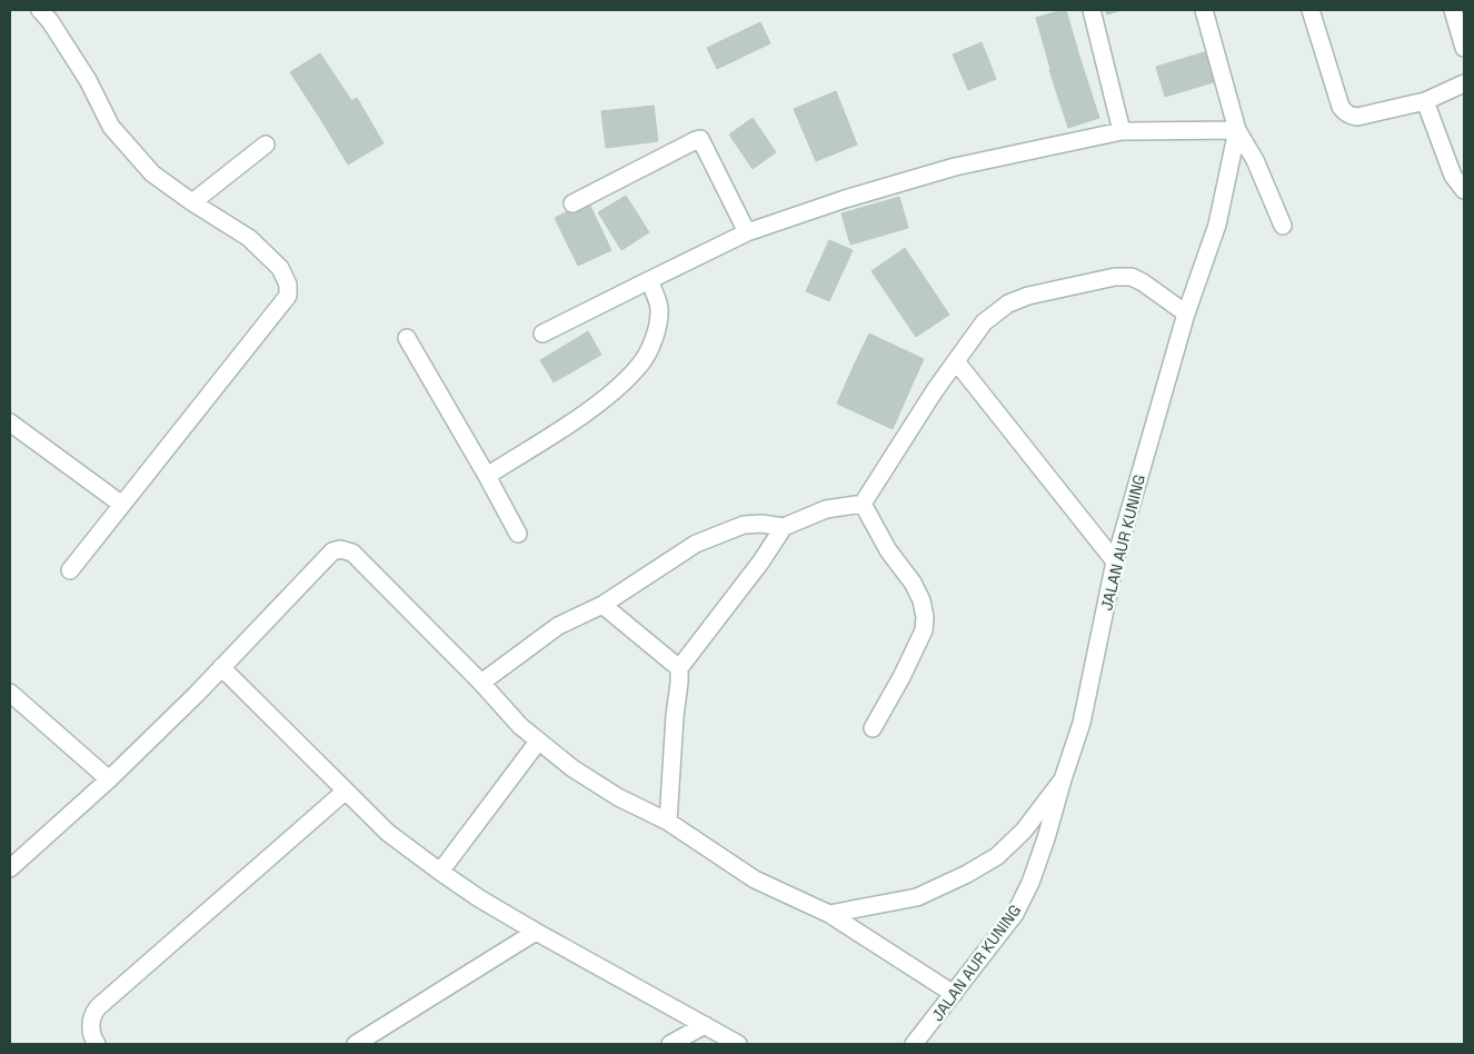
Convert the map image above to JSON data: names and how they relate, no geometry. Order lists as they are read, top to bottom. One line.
{"streets":{"street":["JALAN AUR KUNING"]}}
